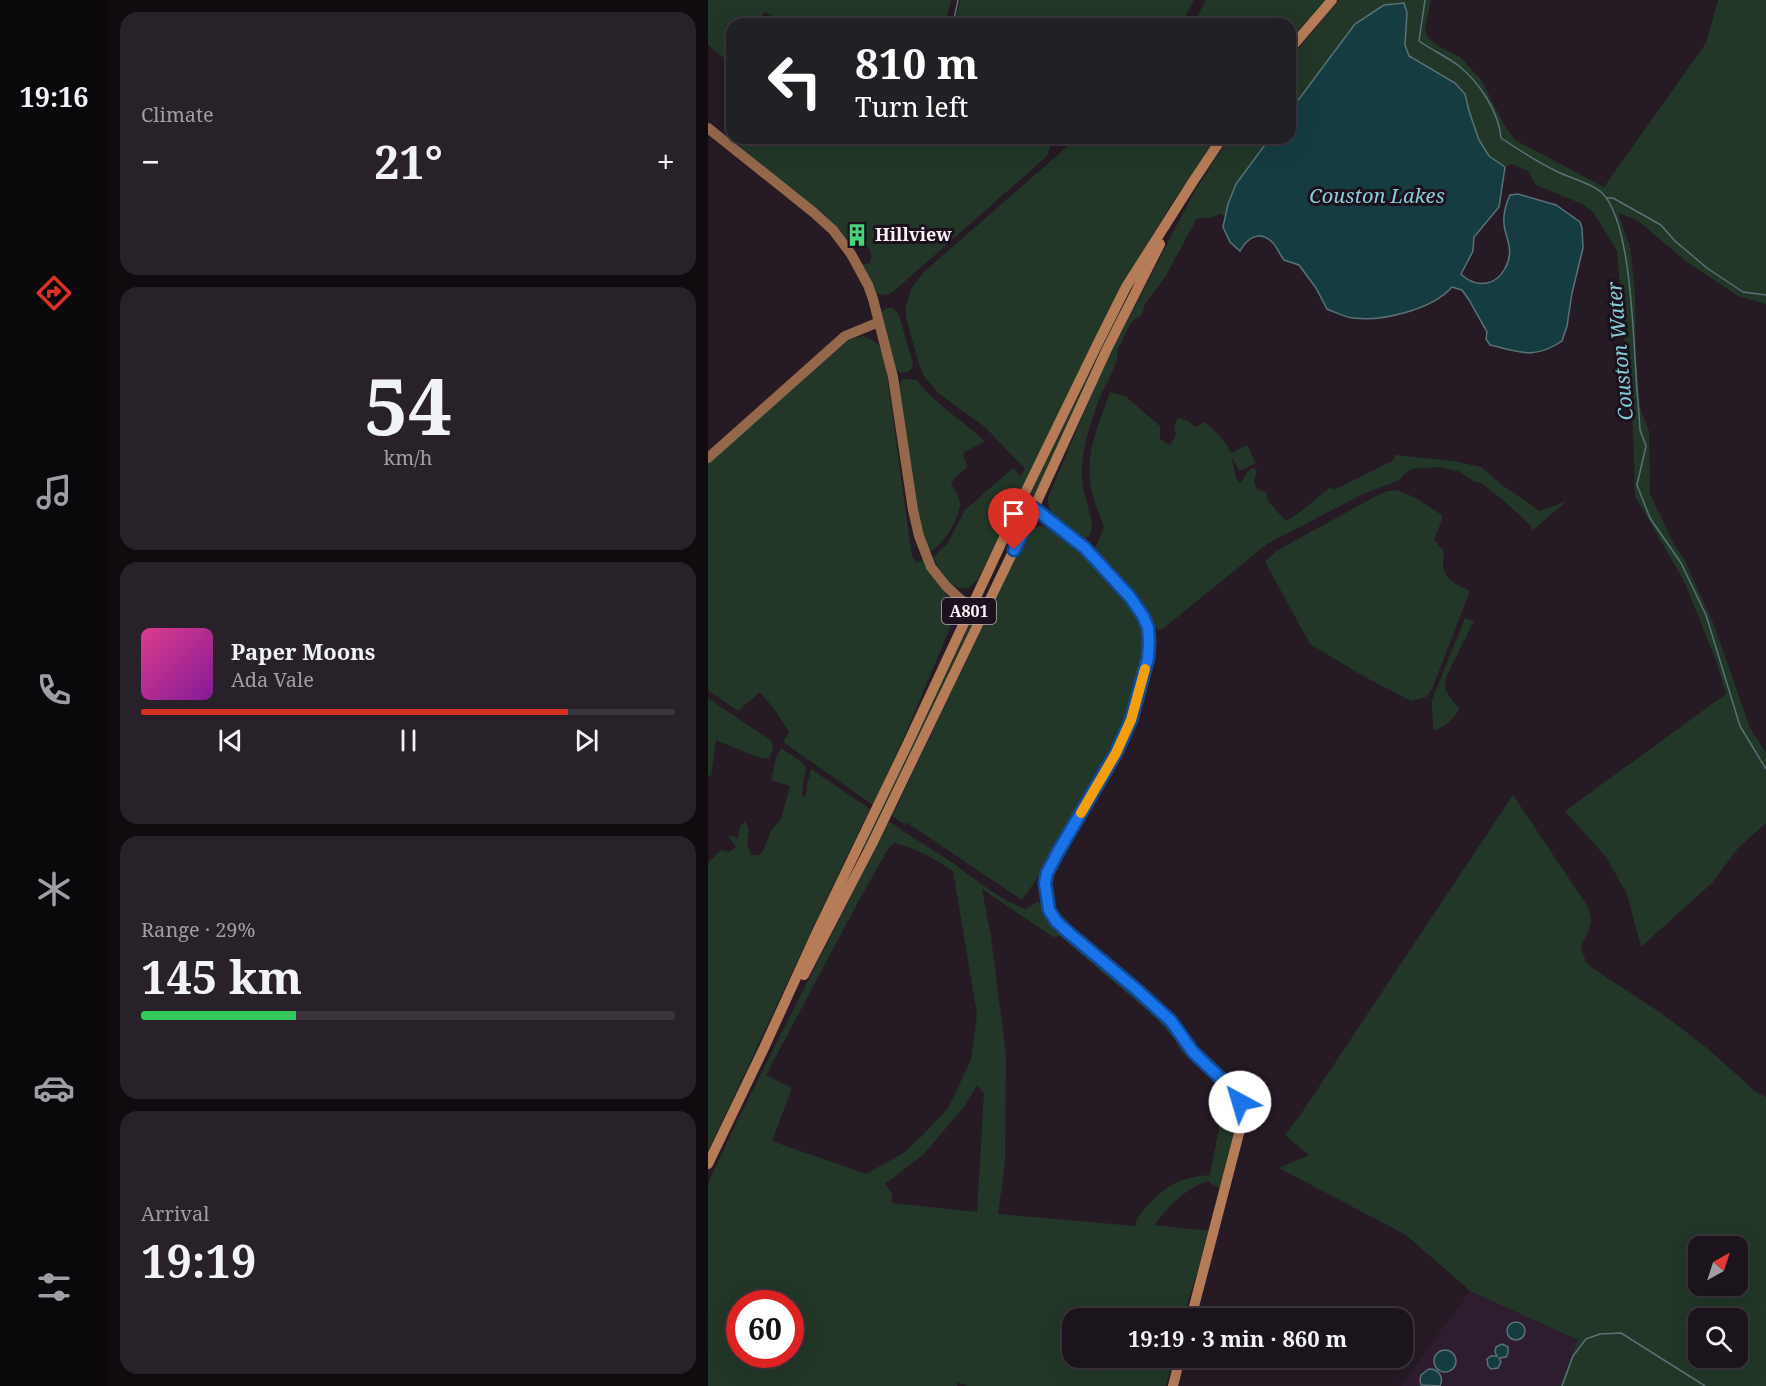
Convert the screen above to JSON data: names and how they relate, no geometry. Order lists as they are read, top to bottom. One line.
{"streets":{"main road":["A801"]},"water":["Couston Lakes","Couston Water"],"places":{"building":["Hillview"]},"north":"top right","page":{"tabs":"19:16","tile":["Climate",["54","km/h"],["Range · 29%","145 km"],["Arrival","19:19"]],"turn":["810 m","Turn left"],"heat":["−","21°","+"],"song":["Paper Moons","Ada Vale"],"limit":"60","trip":"19:19 · 3 min · 860 m"}}
